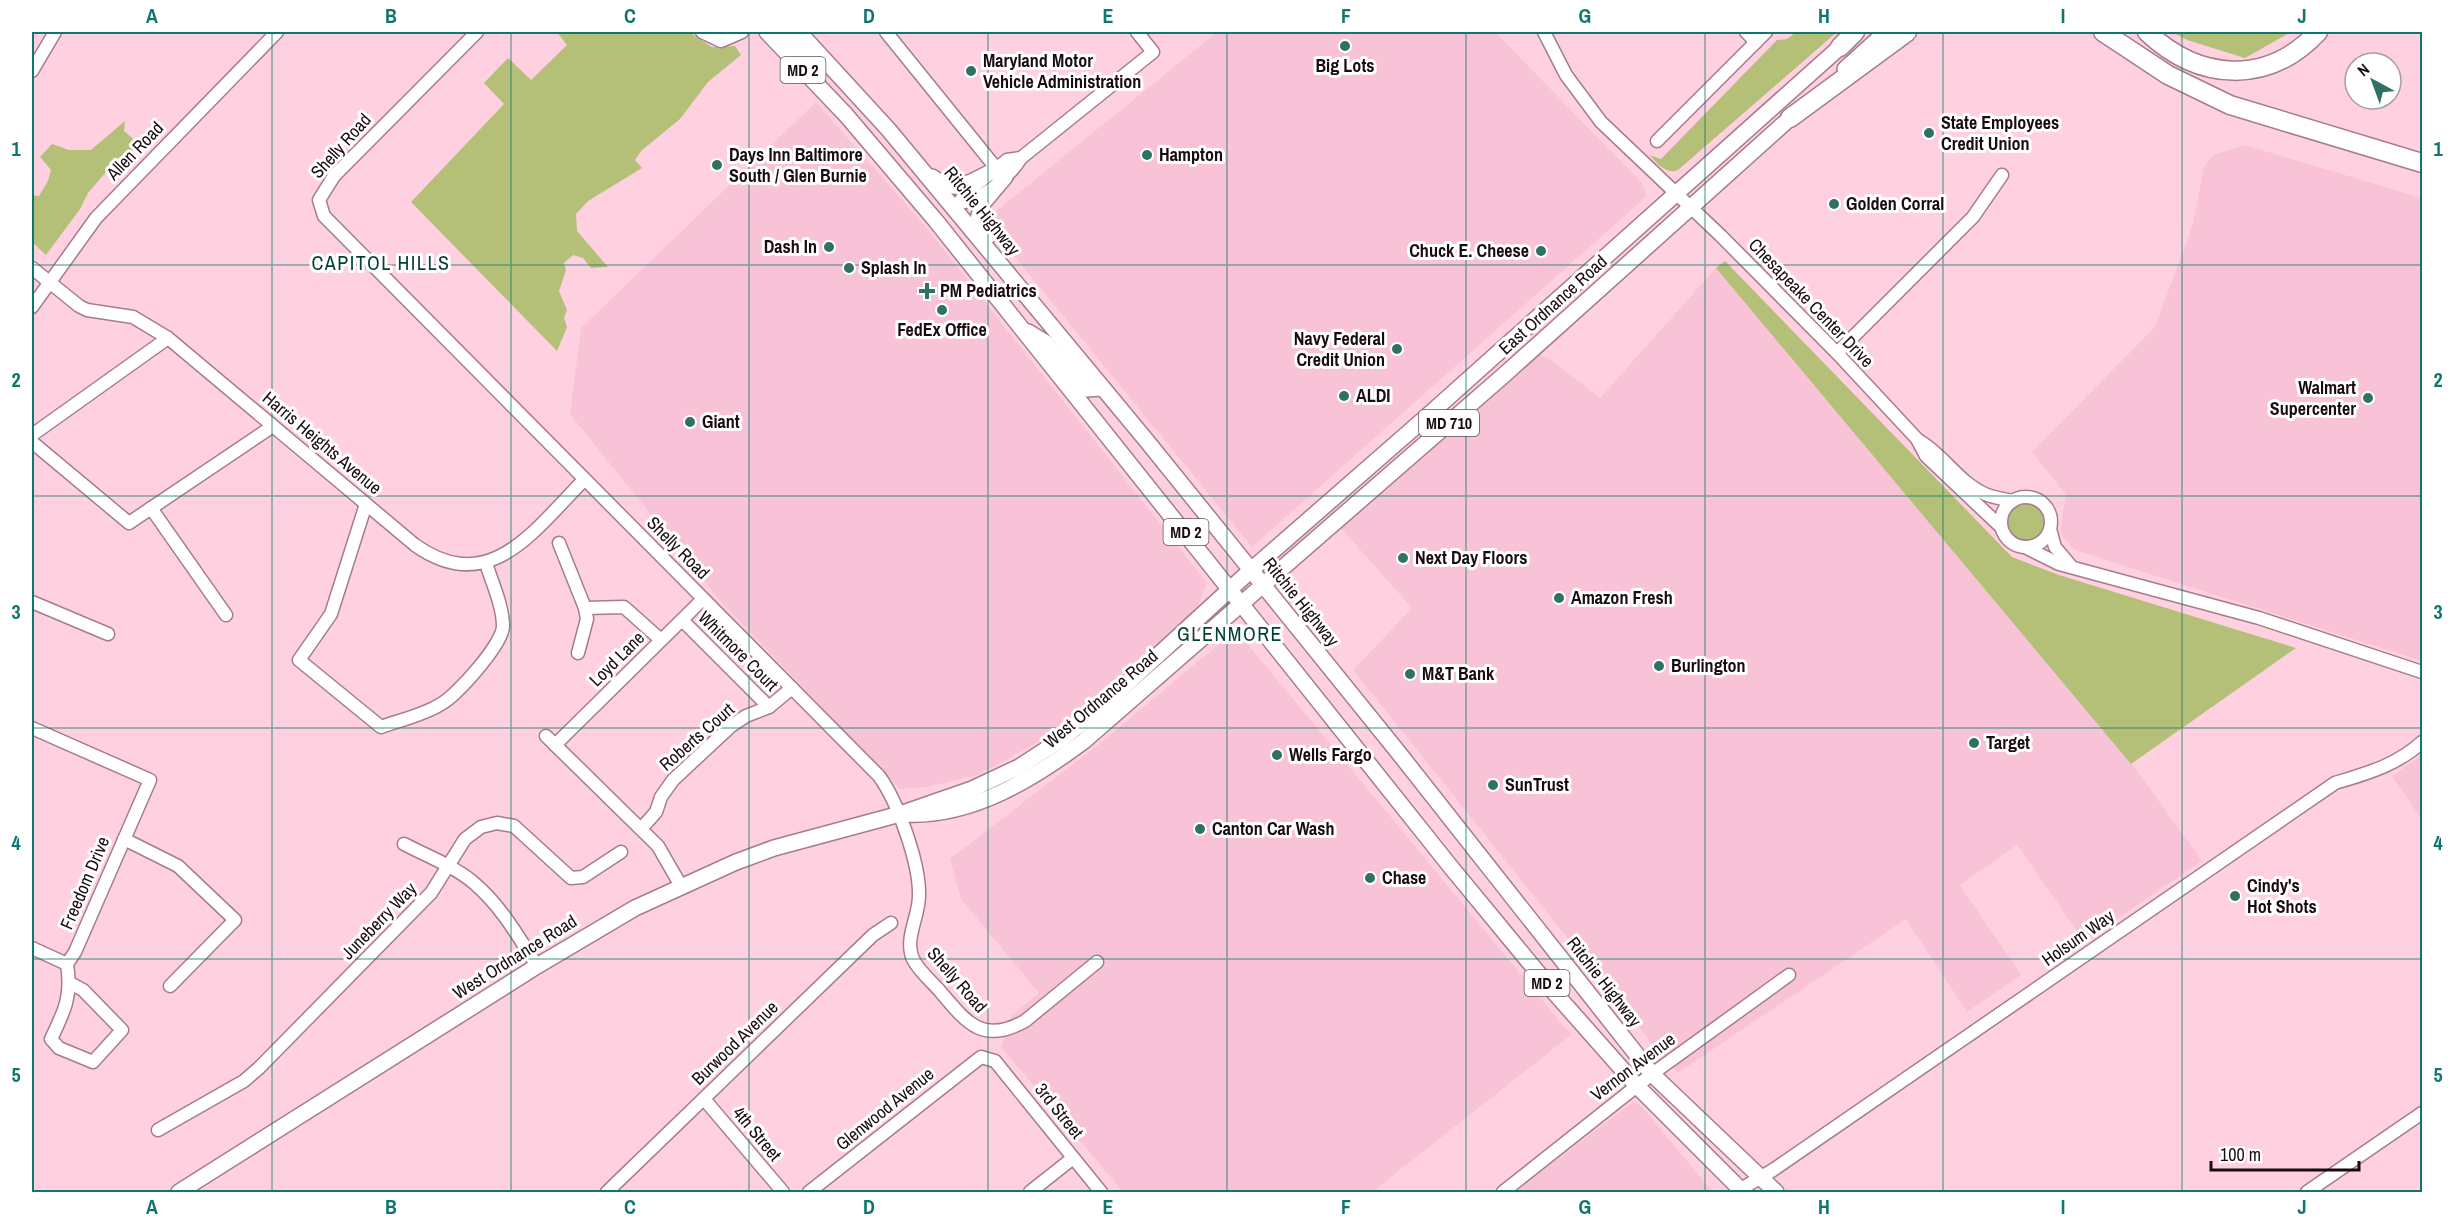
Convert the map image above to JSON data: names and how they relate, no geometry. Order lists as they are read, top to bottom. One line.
{"streets":{"main road":["MD 2","Ritchie Highway","East Ordnance Road","MD 710","West Ordnance Road"],"street":["Shelly Road","Allen Road","Chesapeake Center Drive","Harris Heights Avenue","Whitmore Court","Loyd Lane","Roberts Court","Freedom Drive","Juneberry Way","Holsum Way","Burwood Avenue","Vernon Avenue","Glenwood Avenue","3rd Street","4th Street"]},"crossings":[["MD 2","East Ordnance Road"],["MD 2","West Ordnance Road"],["MD 2","Holsum Way"],["MD 2","Vernon Avenue"],["Shelly Road","Harris Heights Avenue"],["Shelly Road","Loyd Lane"],["Shelly Road","West Ordnance Road"],["Shelly Road","Roberts Court"],["Allen Road","Harris Heights Avenue"],["Ritchie Highway","East Ordnance Road"],["Ritchie Highway","Holsum Way"],["Ritchie Highway","Vernon Avenue"],["Chesapeake Center Drive","East Ordnance Road"],["East Ordnance Road","West Ordnance Road"],["Whitmore Court","Loyd Lane"],["Whitmore Court","Roberts Court"],["Loyd Lane","Roberts Court"],["Burwood Avenue","4th Street"],["Glenwood Avenue","3rd Street"]],"districts":["CAPITOL HILLS","GLENMORE"],"places":{"other":["Big Lots","Maryland Motor Vehicle Administration","State Employees Credit Union","Hampton","Days Inn Baltimore South / Glen Burnie","Golden Corral","Dash In","Chuck E. Cheese","Splash In","FedEx Office","Navy Federal Credit Union","ALDI","Walmart Supercenter","Giant","Next Day Floors","Amazon Fresh","Burlington","M&T Bank","Target","Wells Fargo","SunTrust","Canton Car Wash","Chase","Cindy's Hot Shots"],"health":["PM Pediatrics"]},"scale_bar":"100 m","north":"top left","grid":{"columns":["A","B","C","D","E","F","G","H","I","J"],"rows":["1","2","3","4","5"]}}
